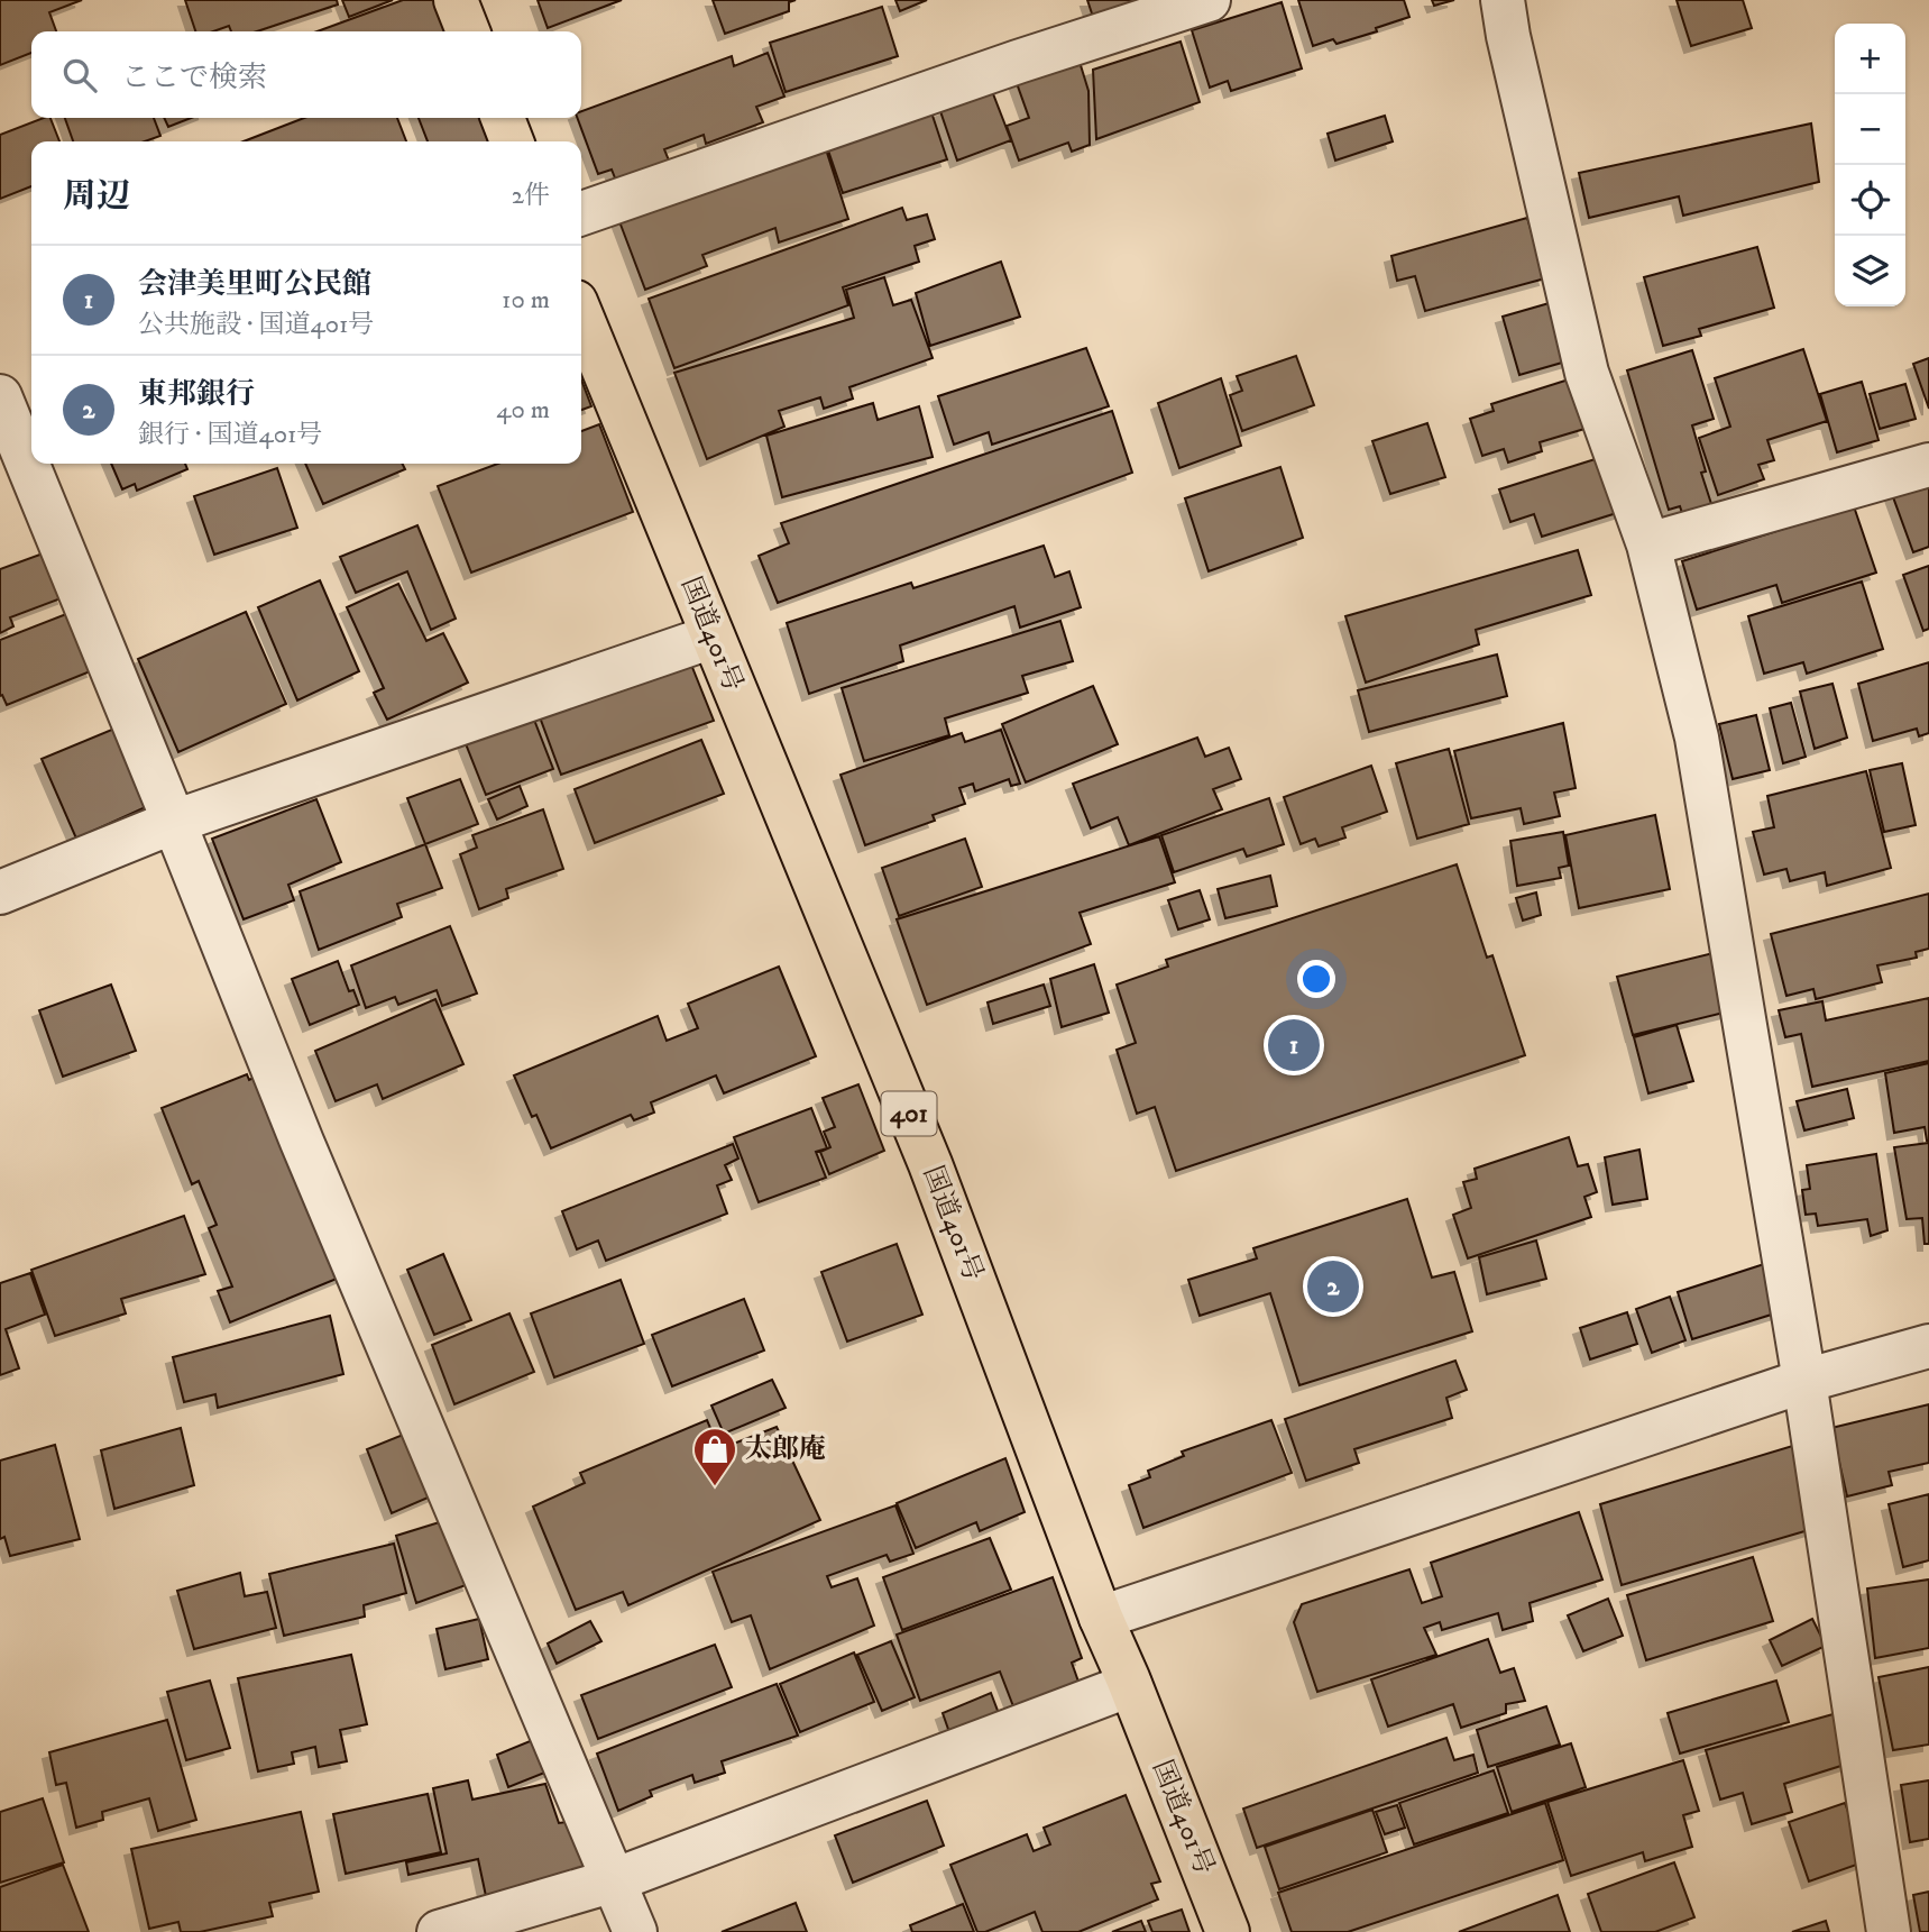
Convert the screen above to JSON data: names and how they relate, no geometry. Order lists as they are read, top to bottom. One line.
{"streets":{"highway":["国道401号","401"]},"places":{"shop":["太郎庵"]},"page":{"map_buttons":["+","−"],"search":"ここで検索","heading":["周辺","2件"],"list":[{"mark":"1","name":"会津美里町公民館","note":"公共施設 · 国道401号","value":"10 m"},{"mark":"2","name":"東邦銀行","note":"銀行 · 国道401号","value":"40 m"}],"pins":["1","2"]}}
